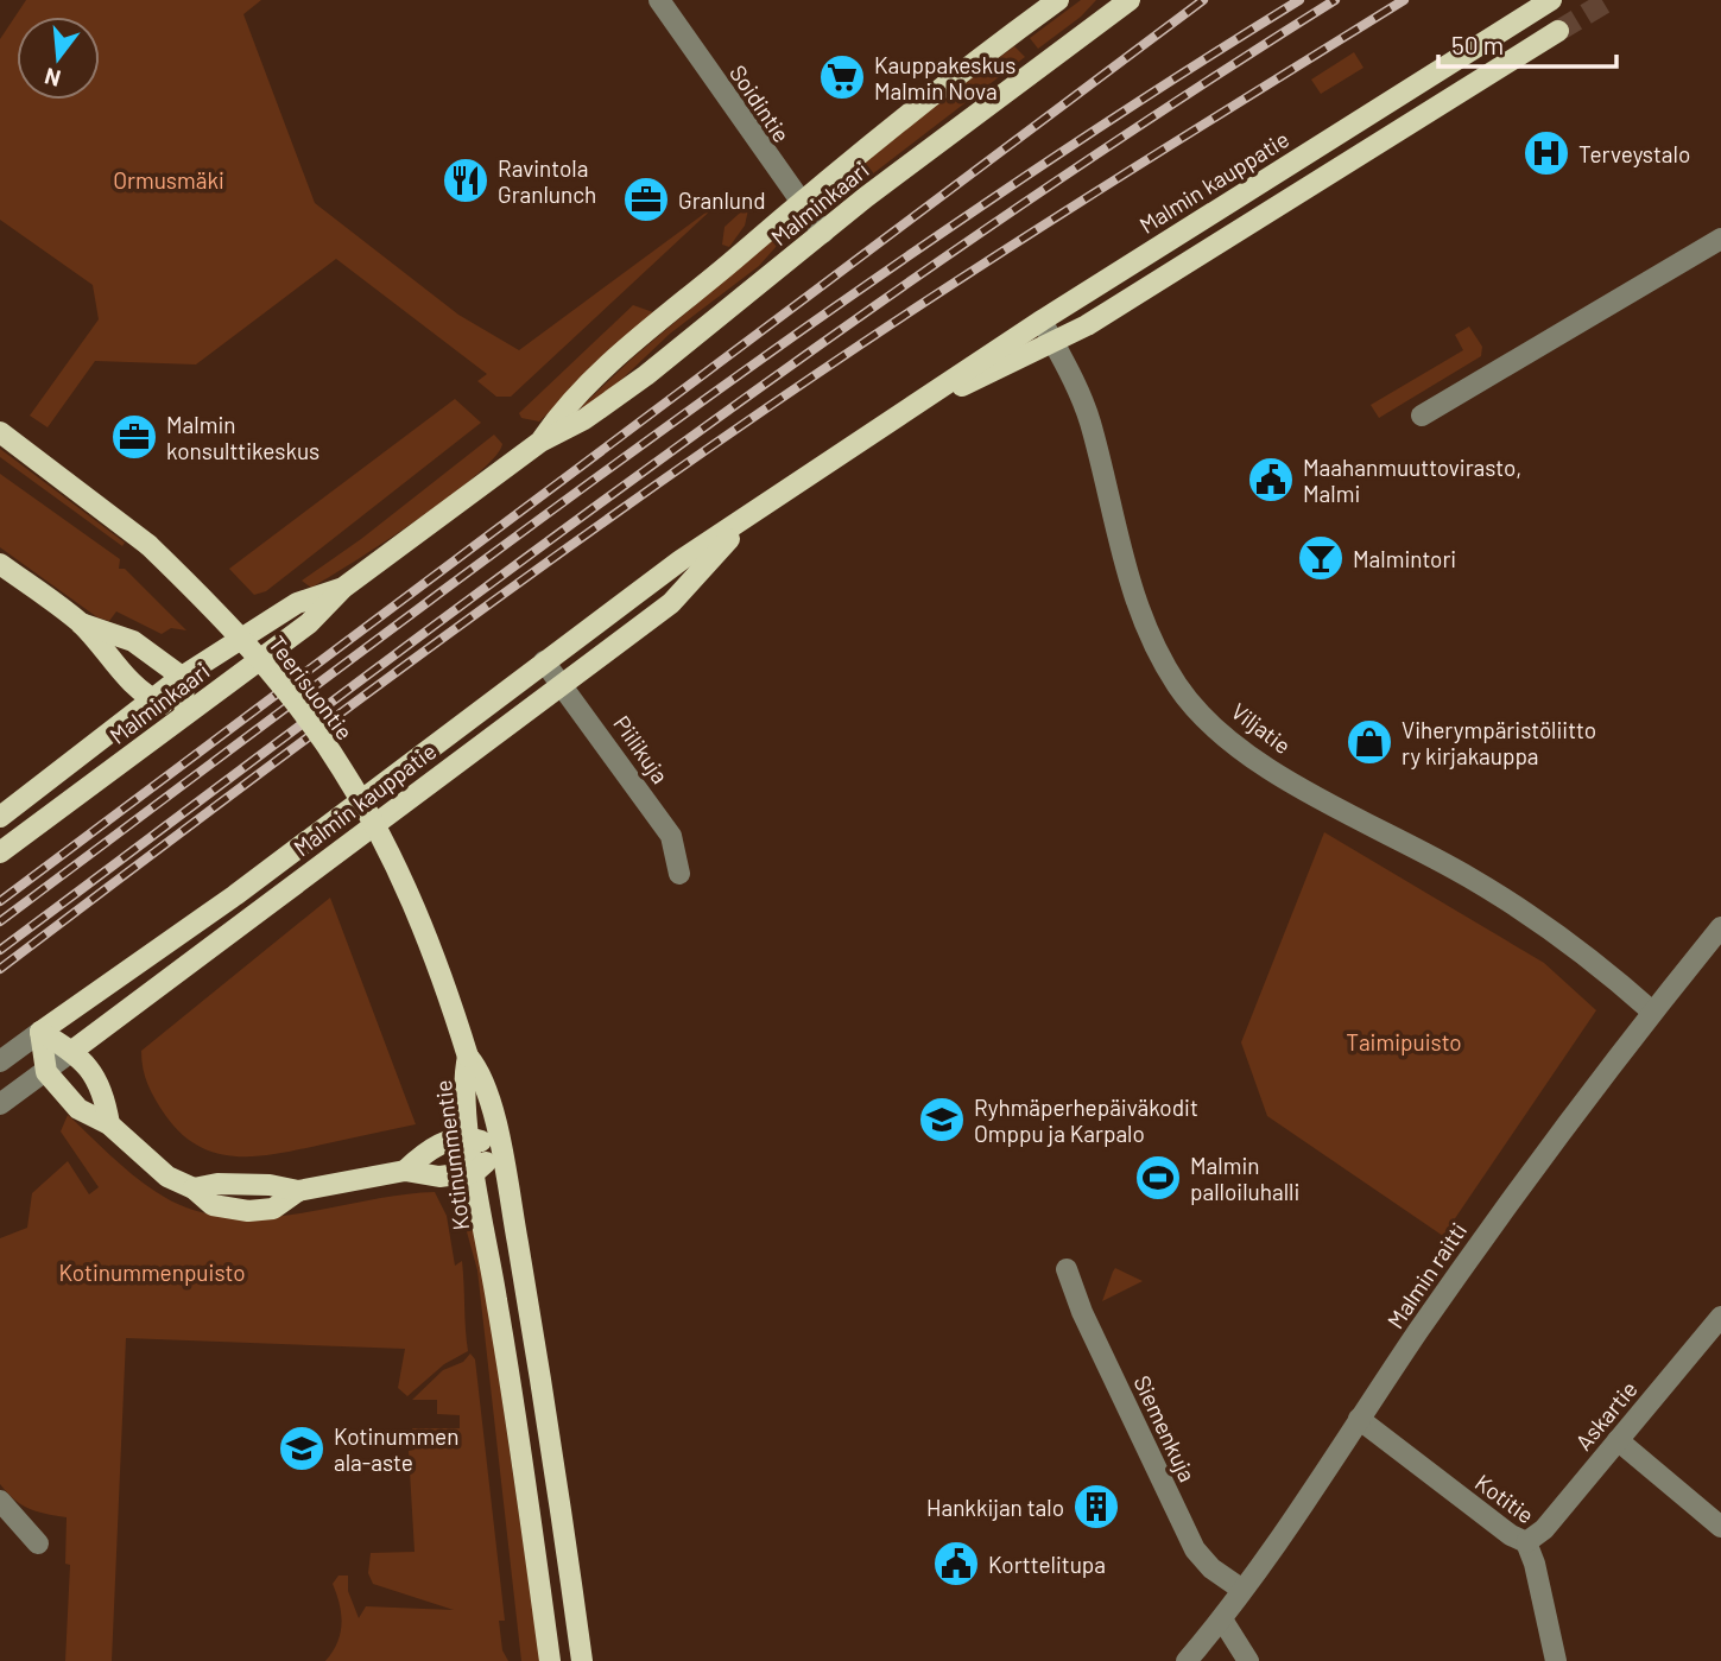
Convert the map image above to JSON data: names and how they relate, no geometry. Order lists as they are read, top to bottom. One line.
{"streets":{"main road":["Malmin kauppatie","Malminkaari","Teerisuontie","Kotinummentie"],"street":["Soidintie","Viljatie","Piilikuja","Malmin raitti","Askartie","Siemenkuja","Kotitie"]},"crossings":[["Soidintie","Malminkaari"],["Malmin kauppatie","Viljatie"],["Malmin kauppatie","Piilikuja"],["Teerisuontie","Kotinummentie"],["Viljatie","Malmin raitti"],["Malmin raitti","Siemenkuja"],["Malmin raitti","Kotitie"],["Askartie","Kotitie"]],"parks":["Ormusmäki","Taimipuisto","Kotinummenpuisto"],"places":{"supermarket":["Kauppakeskus Malmin Nova"],"hospital":["Terveystalo"],"restaurant":["Ravintola Granlunch"],"office":["Granlund","Malmin konsulttikeskus"],"public building":["Maahanmuuttovirasto, Malmi","Korttelitupa"],"bar":["Malmintori"],"shop":["Viherympäristöliitto ry kirjakauppa"],"school or university":["Ryhmäperhepäiväkodit Omppu ja Karpalo","Kotinummen ala-aste"],"sports":["Malmin palloiluhalli"],"building":["Hankkijan talo"]},"scale_bar":"50 m","north":"bottom"}
